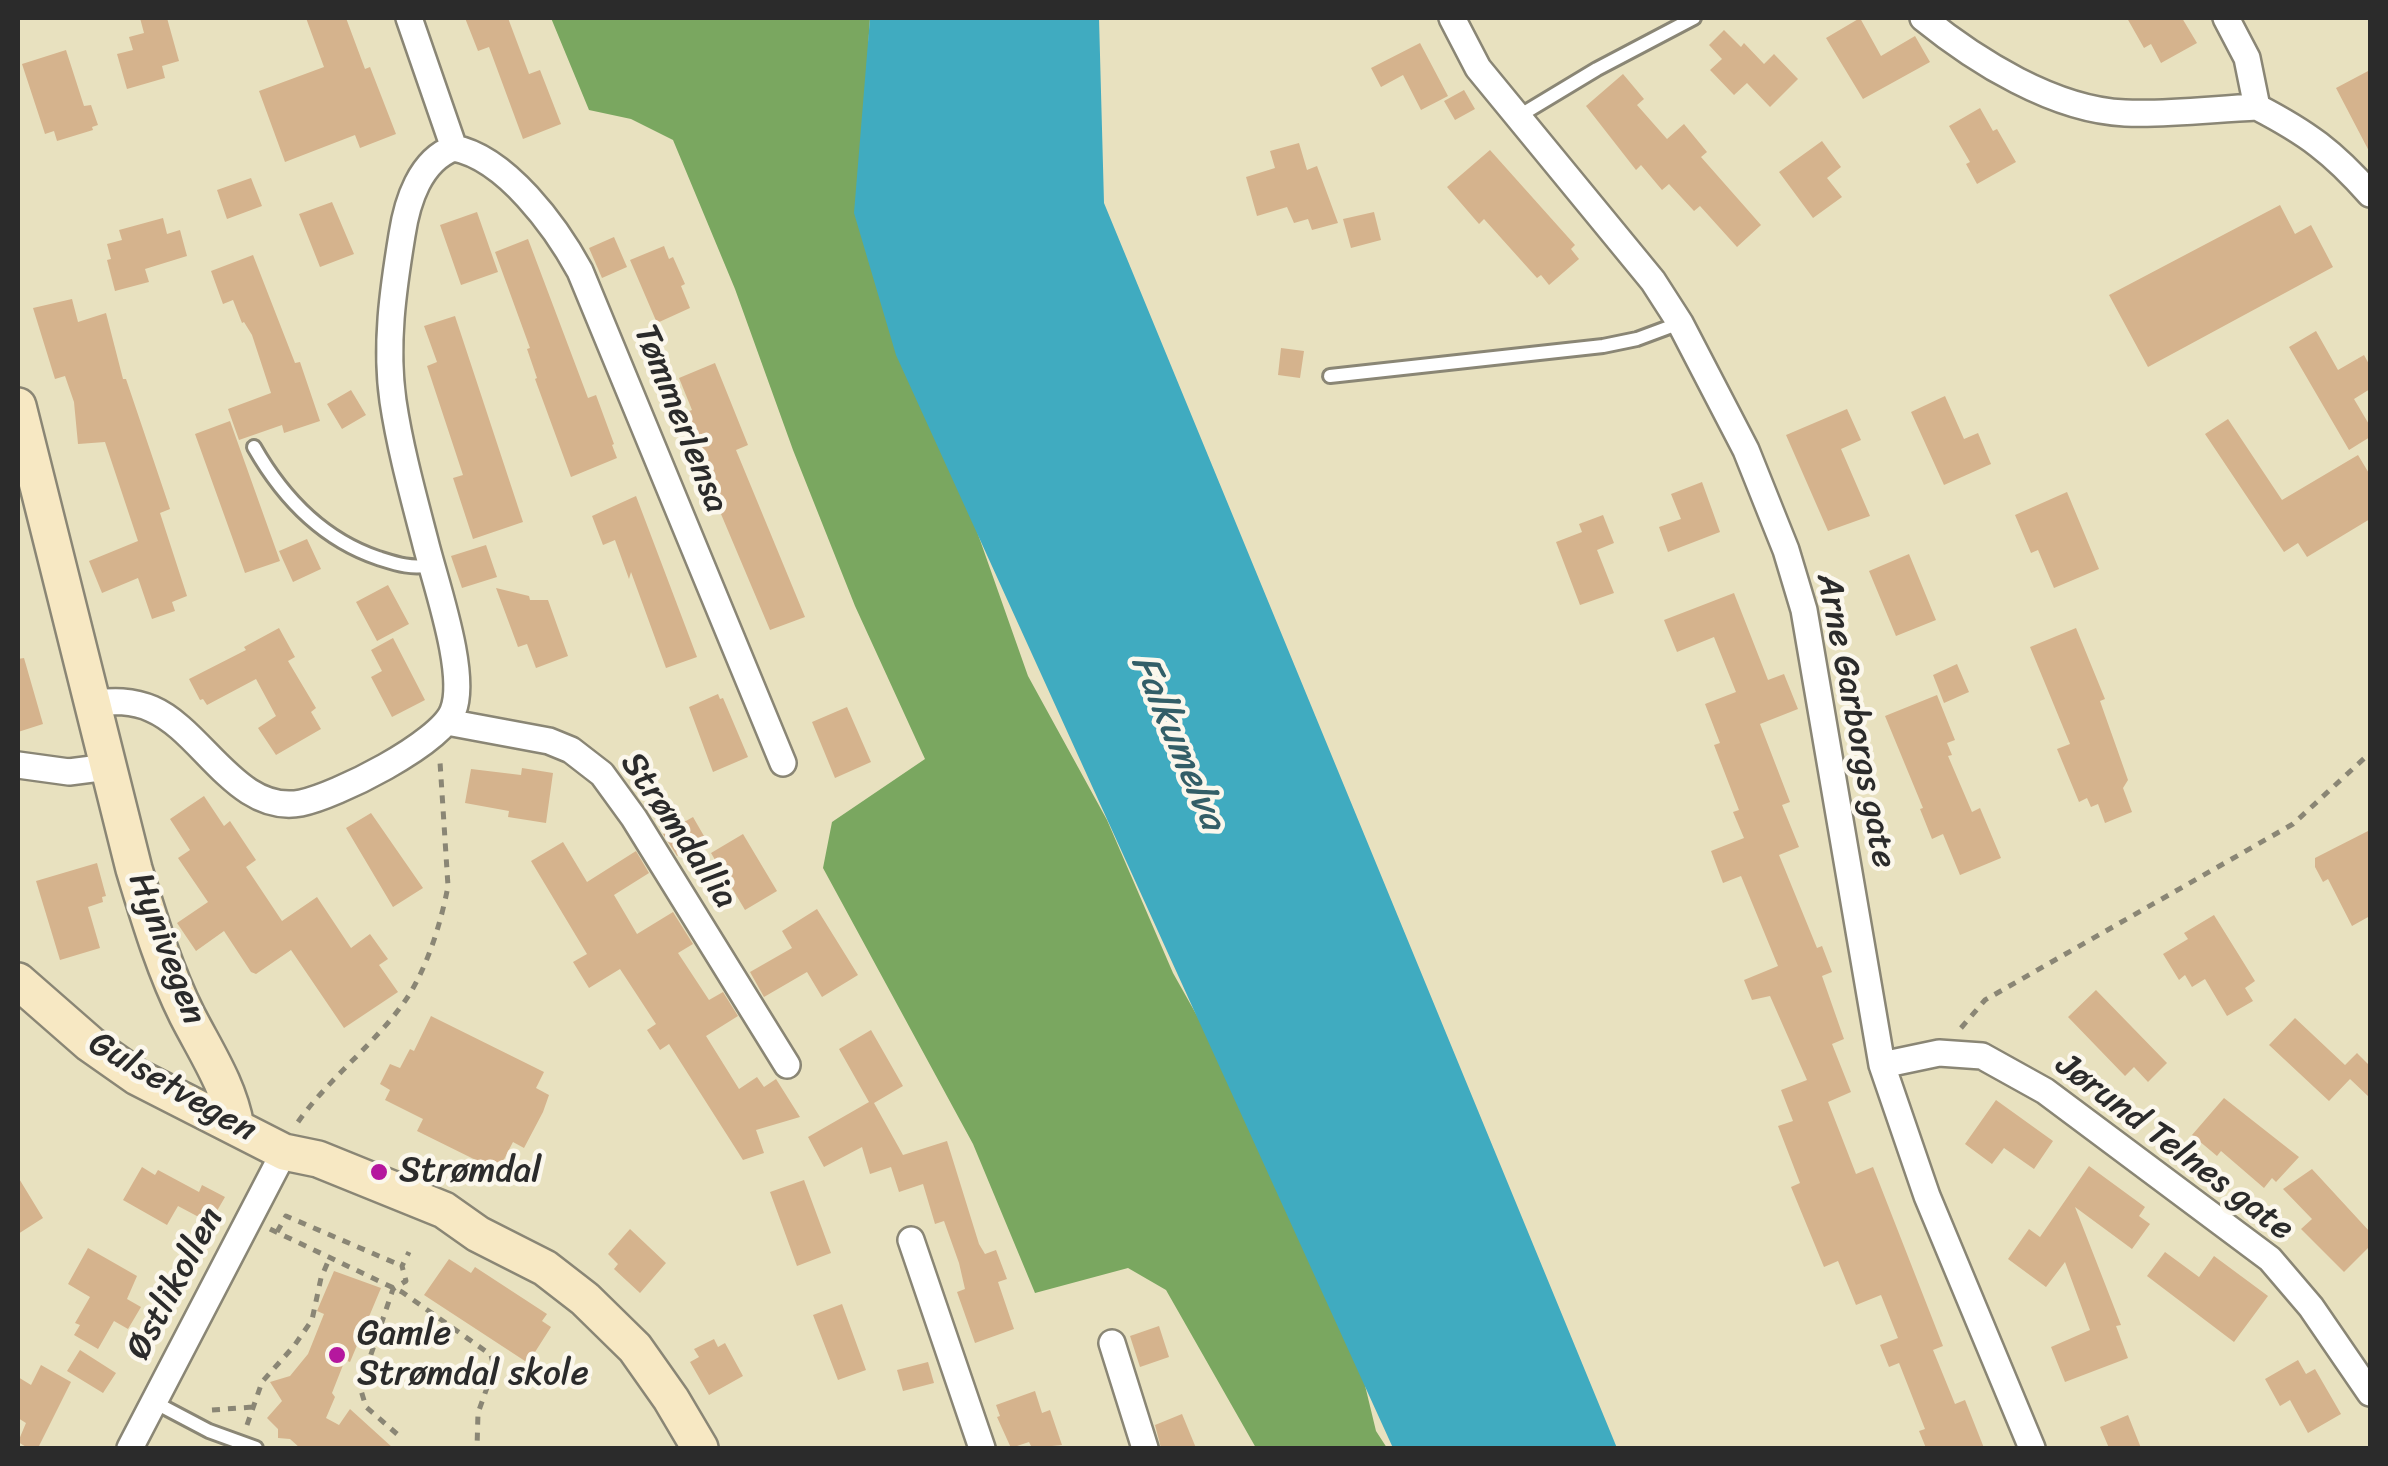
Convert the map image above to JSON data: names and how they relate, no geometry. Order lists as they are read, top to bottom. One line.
{"streets":{"main road":["Hynivegen","Gulsetvegen"],"street":["Tømmerlensa","Arne Garborgs gate","Strømdallia","Jørund Telnes gate","Østlikollen"]},"crossings":[["Arne Garborgs gate","Jørund Telnes gate"],["Hynivegen","Gulsetvegen"],["Gulsetvegen","Østlikollen"]],"water":["Falkumelva"],"places":["Strømdal","Gamle Strømdal skole"]}
